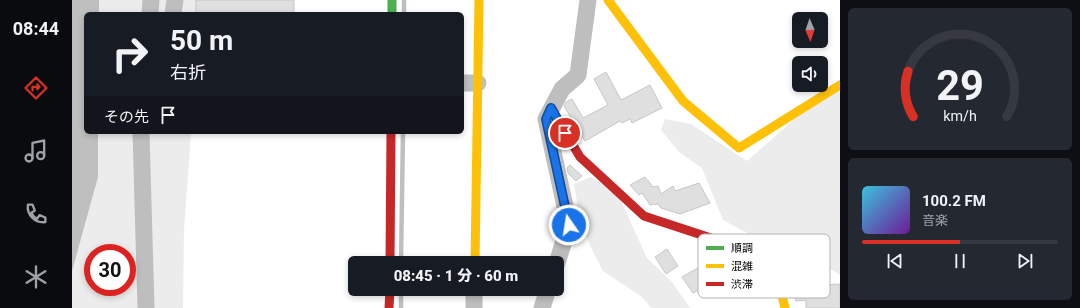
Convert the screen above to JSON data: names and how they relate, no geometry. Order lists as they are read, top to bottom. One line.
{"legend":["順調","混雑","渋滞"],"north":"bottom","page":{"tabs":"08:44","turn":["50 m","右折"],"then":"その先","song":["100.2 FM","音楽"],"limit":"30","trip":"08:45 · 1 分 · 60 m","gauge":["29","km/h"]}}
